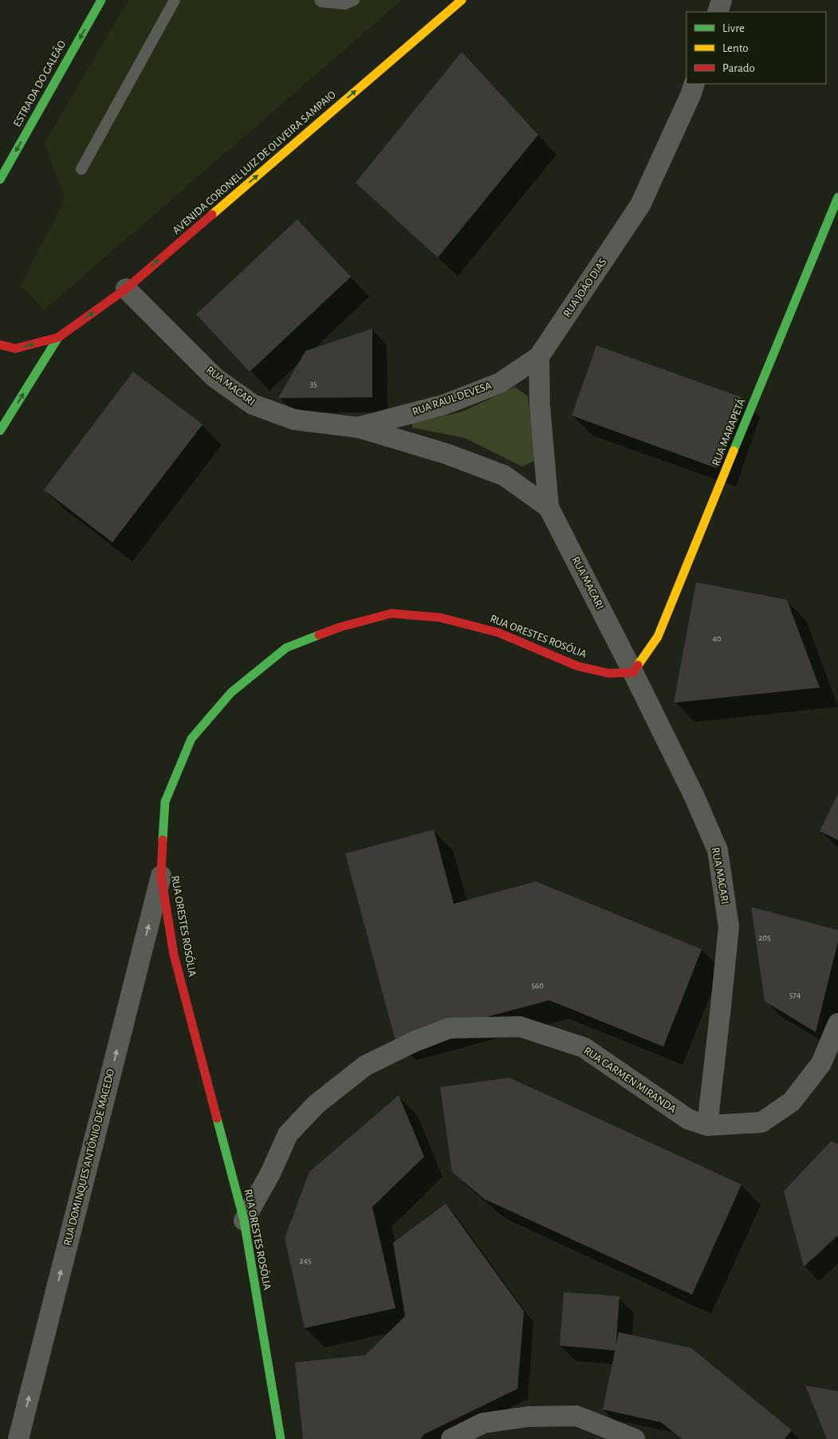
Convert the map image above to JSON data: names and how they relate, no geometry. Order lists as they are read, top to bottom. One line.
{"streets":{"street":["ESTRADA DO GALEÃO","AVENIDA CORONEL LUIZ DE OLIVEIRA SAMPAIO","RUA JOÃO DIAS","RUA MACARI","RUA RAUL DEVESA","RUA MARAPETÁ","RUA ORESTES ROSÓLIA","RUA CARMEN MIRANDA","RUA DOMINQUES ANTÔNIO DE MACEDO"]},"crossings":[["AVENIDA CORONEL LUIZ DE OLIVEIRA SAMPAIO","RUA MACARI"],["RUA JOÃO DIAS","RUA RAUL DEVESA"],["RUA MACARI","RUA RAUL DEVESA"],["RUA MACARI","RUA MARAPETÁ"],["RUA MACARI","RUA ORESTES ROSÓLIA"],["RUA MACARI","RUA CARMEN MIRANDA"],["RUA MARAPETÁ","RUA ORESTES ROSÓLIA"],["RUA ORESTES ROSÓLIA","RUA CARMEN MIRANDA"],["RUA ORESTES ROSÓLIA","RUA DOMINQUES ANTÔNIO DE MACEDO"]],"one_way":["ESTRADA DO GALEÃO","AVENIDA CORONEL LUIZ DE OLIVEIRA SAMPAIO","RUA DOMINQUES ANTÔNIO DE MACEDO"],"house_numbers":["35","40","205","560","574","245"],"legend":["Livre","Lento","Parado"]}
